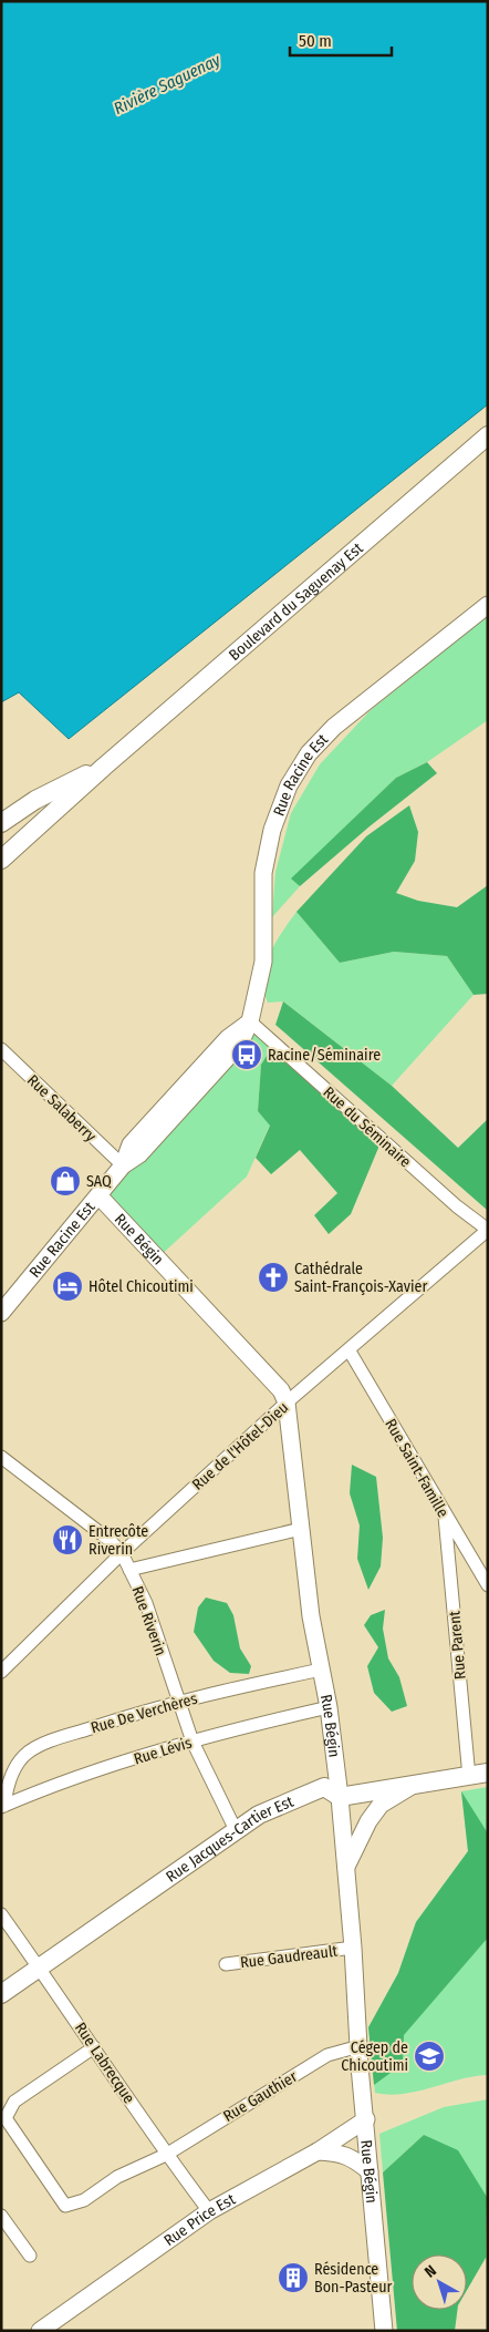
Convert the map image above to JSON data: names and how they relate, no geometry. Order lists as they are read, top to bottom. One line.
{"streets":{"main road":["Boulevard du Saguenay Est","Rue Jacques-Cartier Est"],"street":["Rue Racine Est","Rue Salaberry","Rue du Séminaire","Rue Bégin","Rue de l'Hôtel-Dieu","Rue Saint-Famille","Rue Riverin","Rue Parent","Rue De Verchères","Rue Lévis","Rue Gaudreault","Rue Labrecque","Rue Gauthier","Rue Price Est"]},"crossings":[["Rue Racine Est","Rue Salaberry"],["Rue Racine Est","Rue du Séminaire"],["Rue Racine Est","Rue Bégin"],["Rue du Séminaire","Rue de l'Hôtel-Dieu"],["Rue Bégin","Rue de l'Hôtel-Dieu"],["Rue Bégin","Rue De Verchères"],["Rue Bégin","Rue Lévis"],["Rue Bégin","Rue Jacques-Cartier Est"],["Rue Bégin","Rue Gaudreault"],["Rue Bégin","Rue Gauthier"],["Rue Bégin","Rue Price Est"],["Rue de l'Hôtel-Dieu","Rue Saint-Famille"],["Rue de l'Hôtel-Dieu","Rue Riverin"],["Rue Saint-Famille","Rue Parent"],["Rue Riverin","Rue De Verchères"],["Rue Riverin","Rue Lévis"],["Rue Riverin","Rue Jacques-Cartier Est"],["Rue Parent","Rue Jacques-Cartier Est"],["Rue De Verchères","Rue Lévis"],["Rue Jacques-Cartier Est","Rue Labrecque"],["Rue Labrecque","Rue Gauthier"],["Rue Labrecque","Rue Price Est"]],"water":["Rivière Saguenay"],"places":{"bus stop":["Racine/Séminaire"],"shop":["SAQ"],"church":["Cathédrale Saint-François-Xavier"],"hotel":["Hôtel Chicoutimi"],"restaurant":["Entrecôte Riverin"],"school or university":["Cégep de Chicoutimi"],"building":["Résidence Bon-Pasteur"]},"scale_bar":"50 m","north":"top left"}
